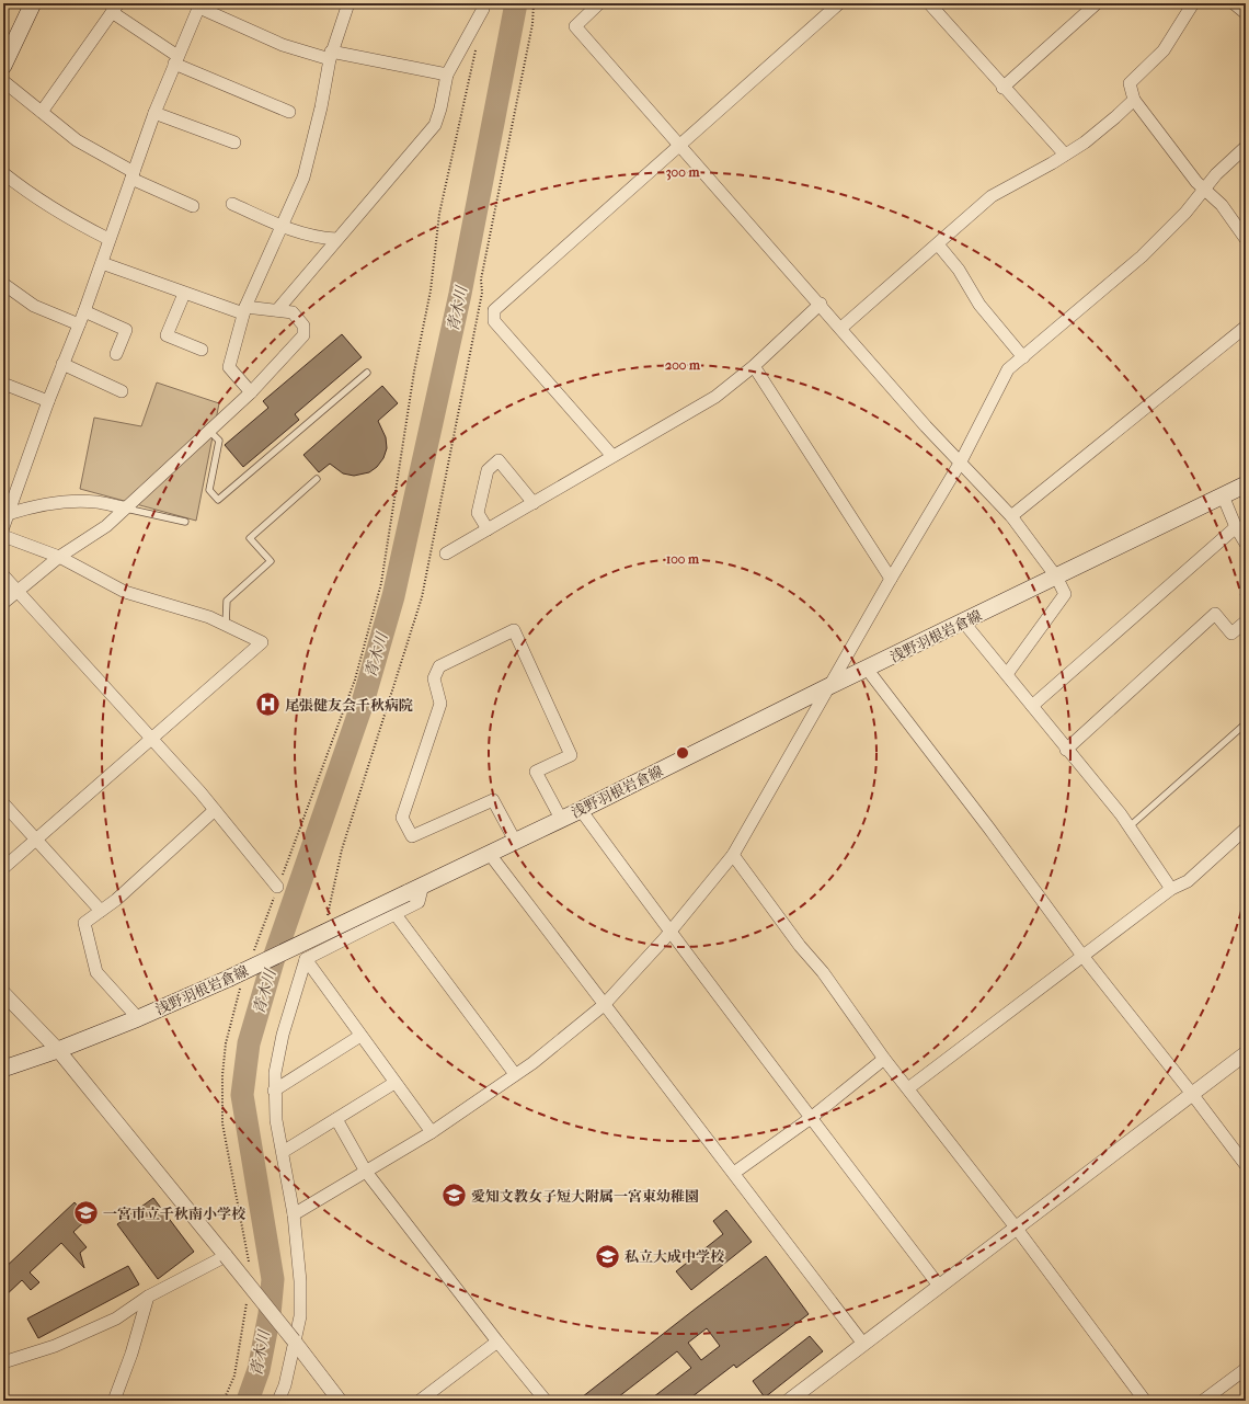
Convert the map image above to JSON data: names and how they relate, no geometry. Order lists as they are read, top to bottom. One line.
{"streets":{"main road":["浅野羽根岩倉線"]},"water":["青木川"],"places":{"hospital":["尾張健友会千秋病院"],"school or university":["愛知文教女子短大附属一宮東幼稚園","一宮市立千秋南小学校","私立大成中学校"]},"rings":["300 m","200 m","100 m"]}
